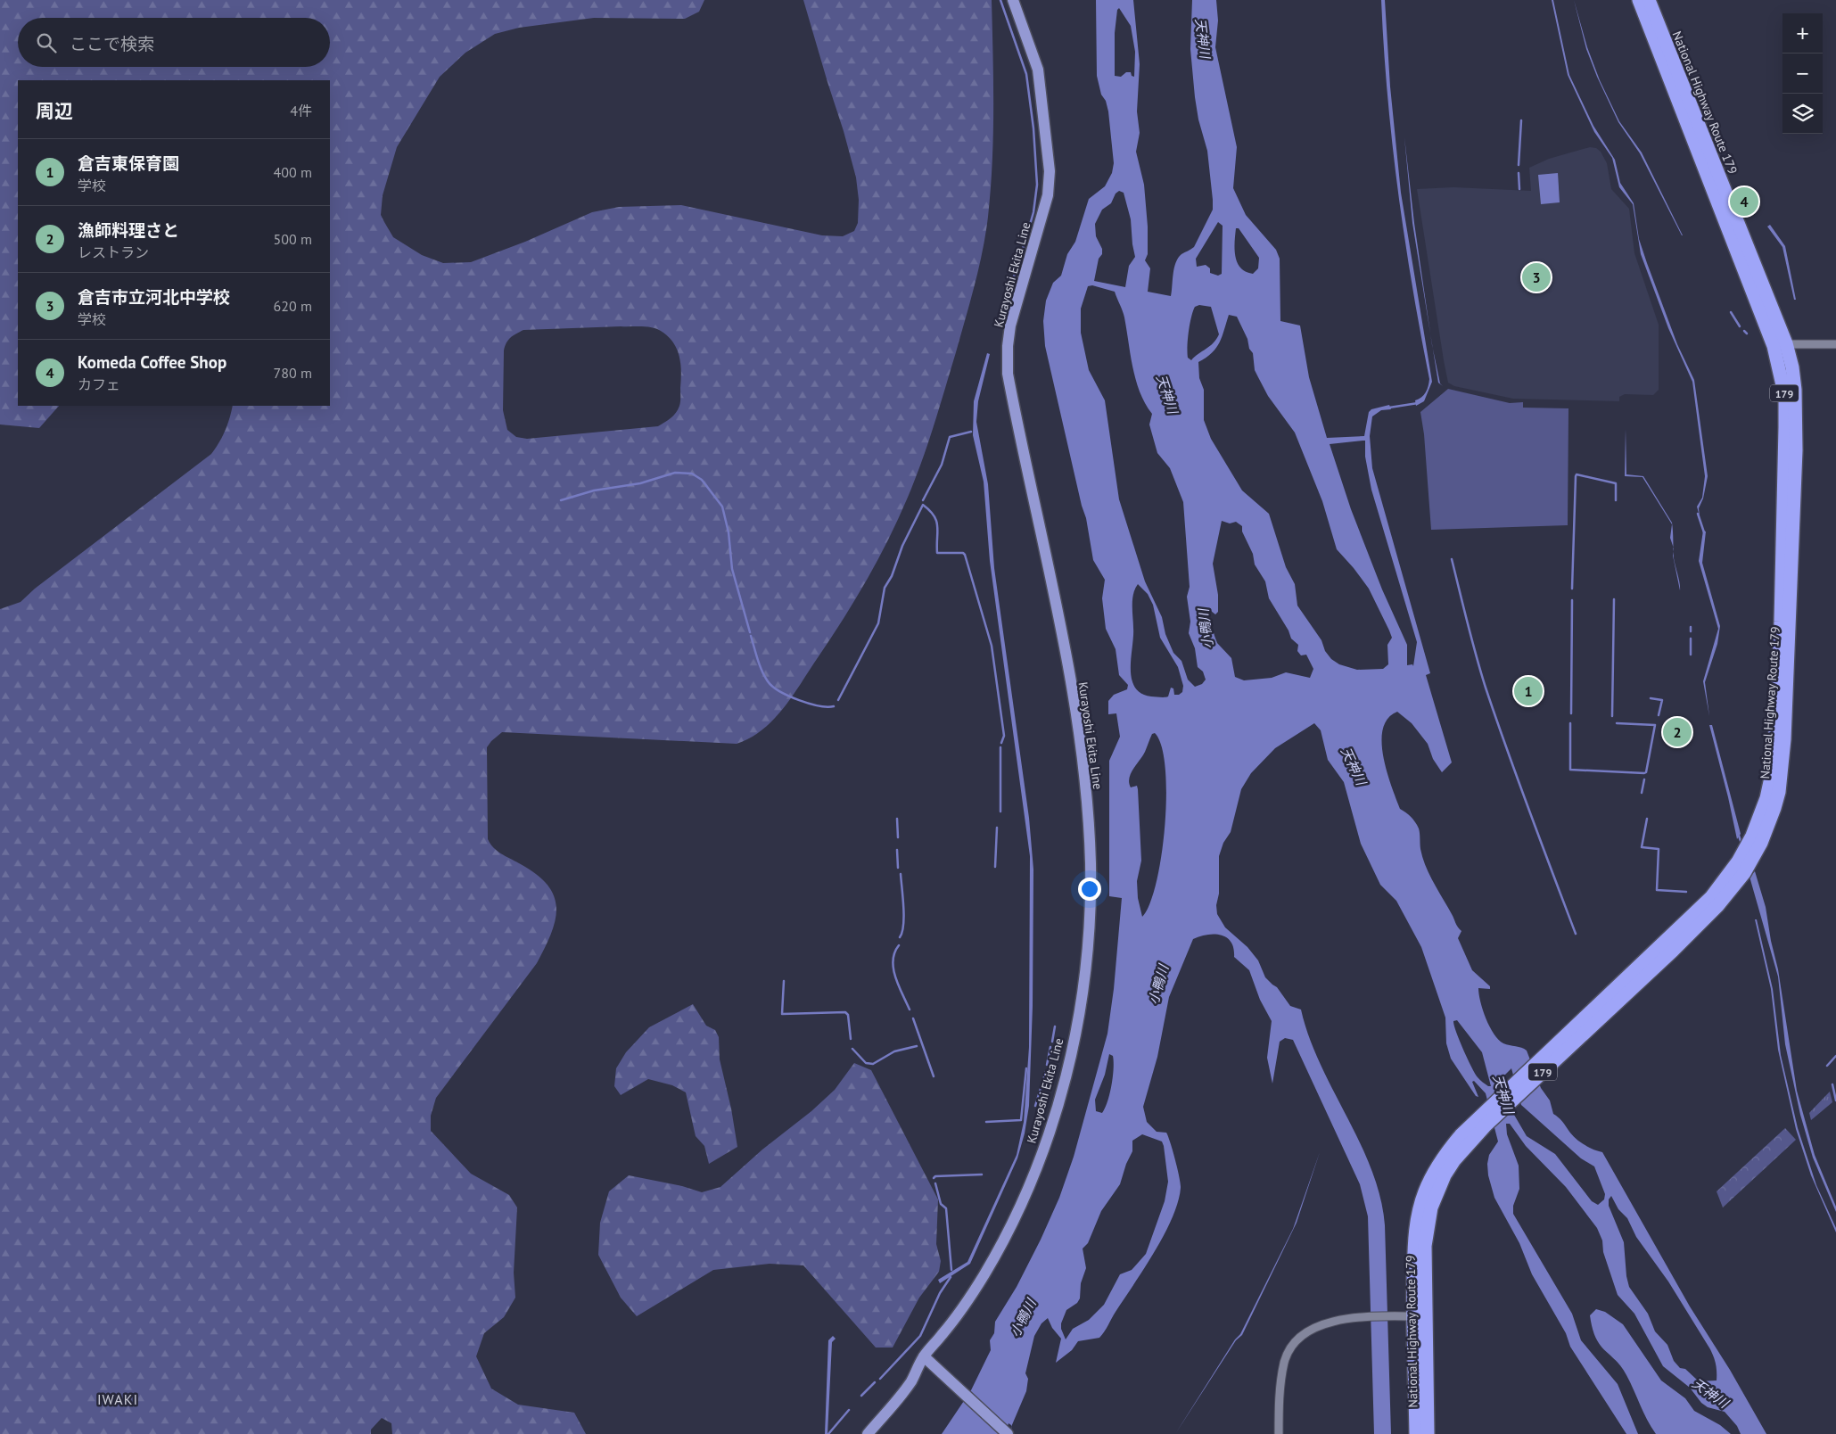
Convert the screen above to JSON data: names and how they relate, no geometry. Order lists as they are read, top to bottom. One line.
{"streets":{"highway":["National Highway Route 179","179"],"main road":["Kurayoshi Ekita Line"]},"districts":["IWAKI"],"water":["天神川","小鴨川"],"page":{"map_buttons":["+","−"],"search":"ここで検索","heading":["周辺","4件"],"list":[{"mark":"1","name":"倉吉東保育園","note":"学校","value":"400 m"},{"mark":"2","name":"漁師料理さと","note":"レストラン","value":"500 m"},{"mark":"3","name":"倉吉市立河北中学校","note":"学校","value":"620 m"},{"mark":"4","name":"Komeda Coffee Shop","note":"カフェ","value":"780 m"}],"pins":["4","3","1","2"]}}
